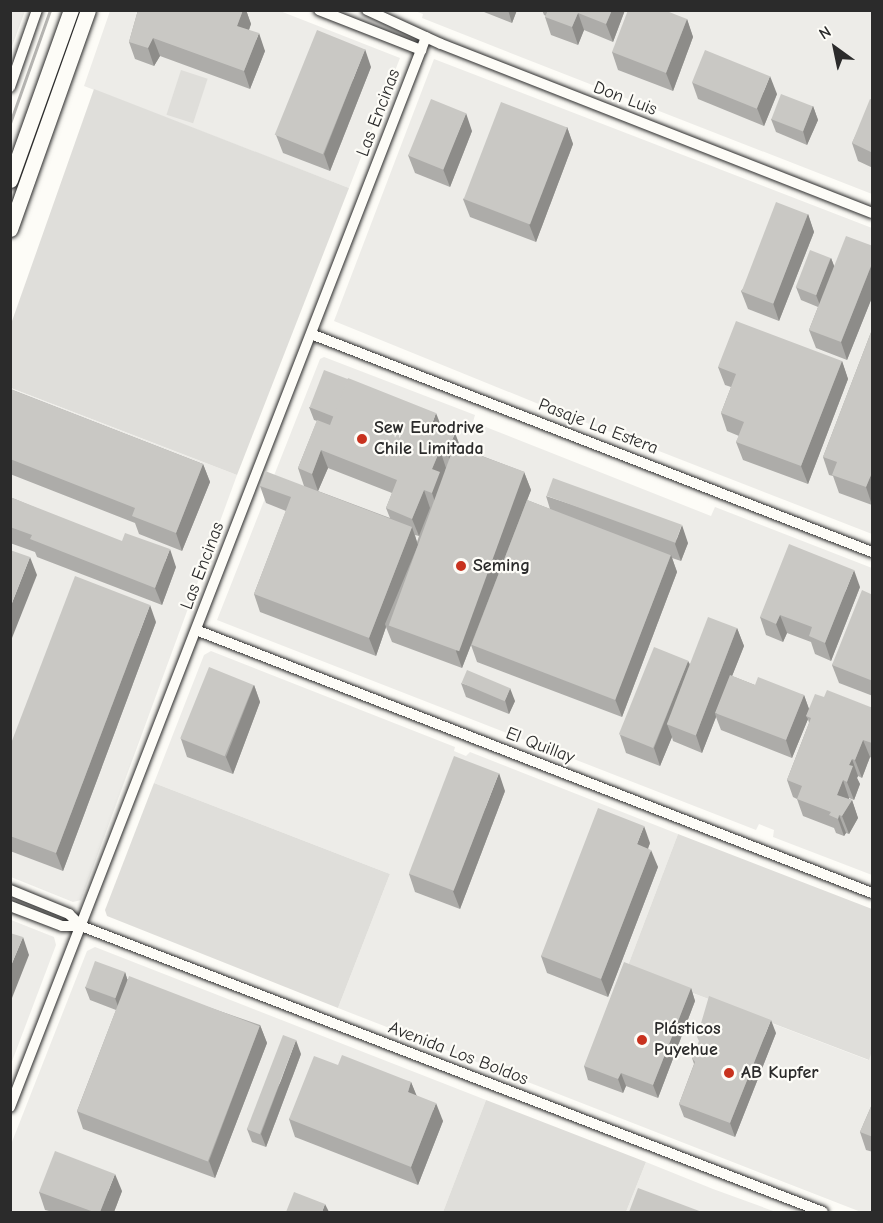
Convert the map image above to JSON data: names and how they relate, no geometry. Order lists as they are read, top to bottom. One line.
{"streets":{"street":["Don Luis","Las Encinas","Pasaje La Estera","El Quillay","Avenida Los Boldos"]},"crossings":[["Don Luis","Las Encinas"],["Las Encinas","Pasaje La Estera"],["Las Encinas","El Quillay"],["Las Encinas","Avenida Los Boldos"]],"places":["Sew Eurodrive Chile Limitada","Seming","Plásticos Puyehue","AB Kupfer"],"north":"top left"}
